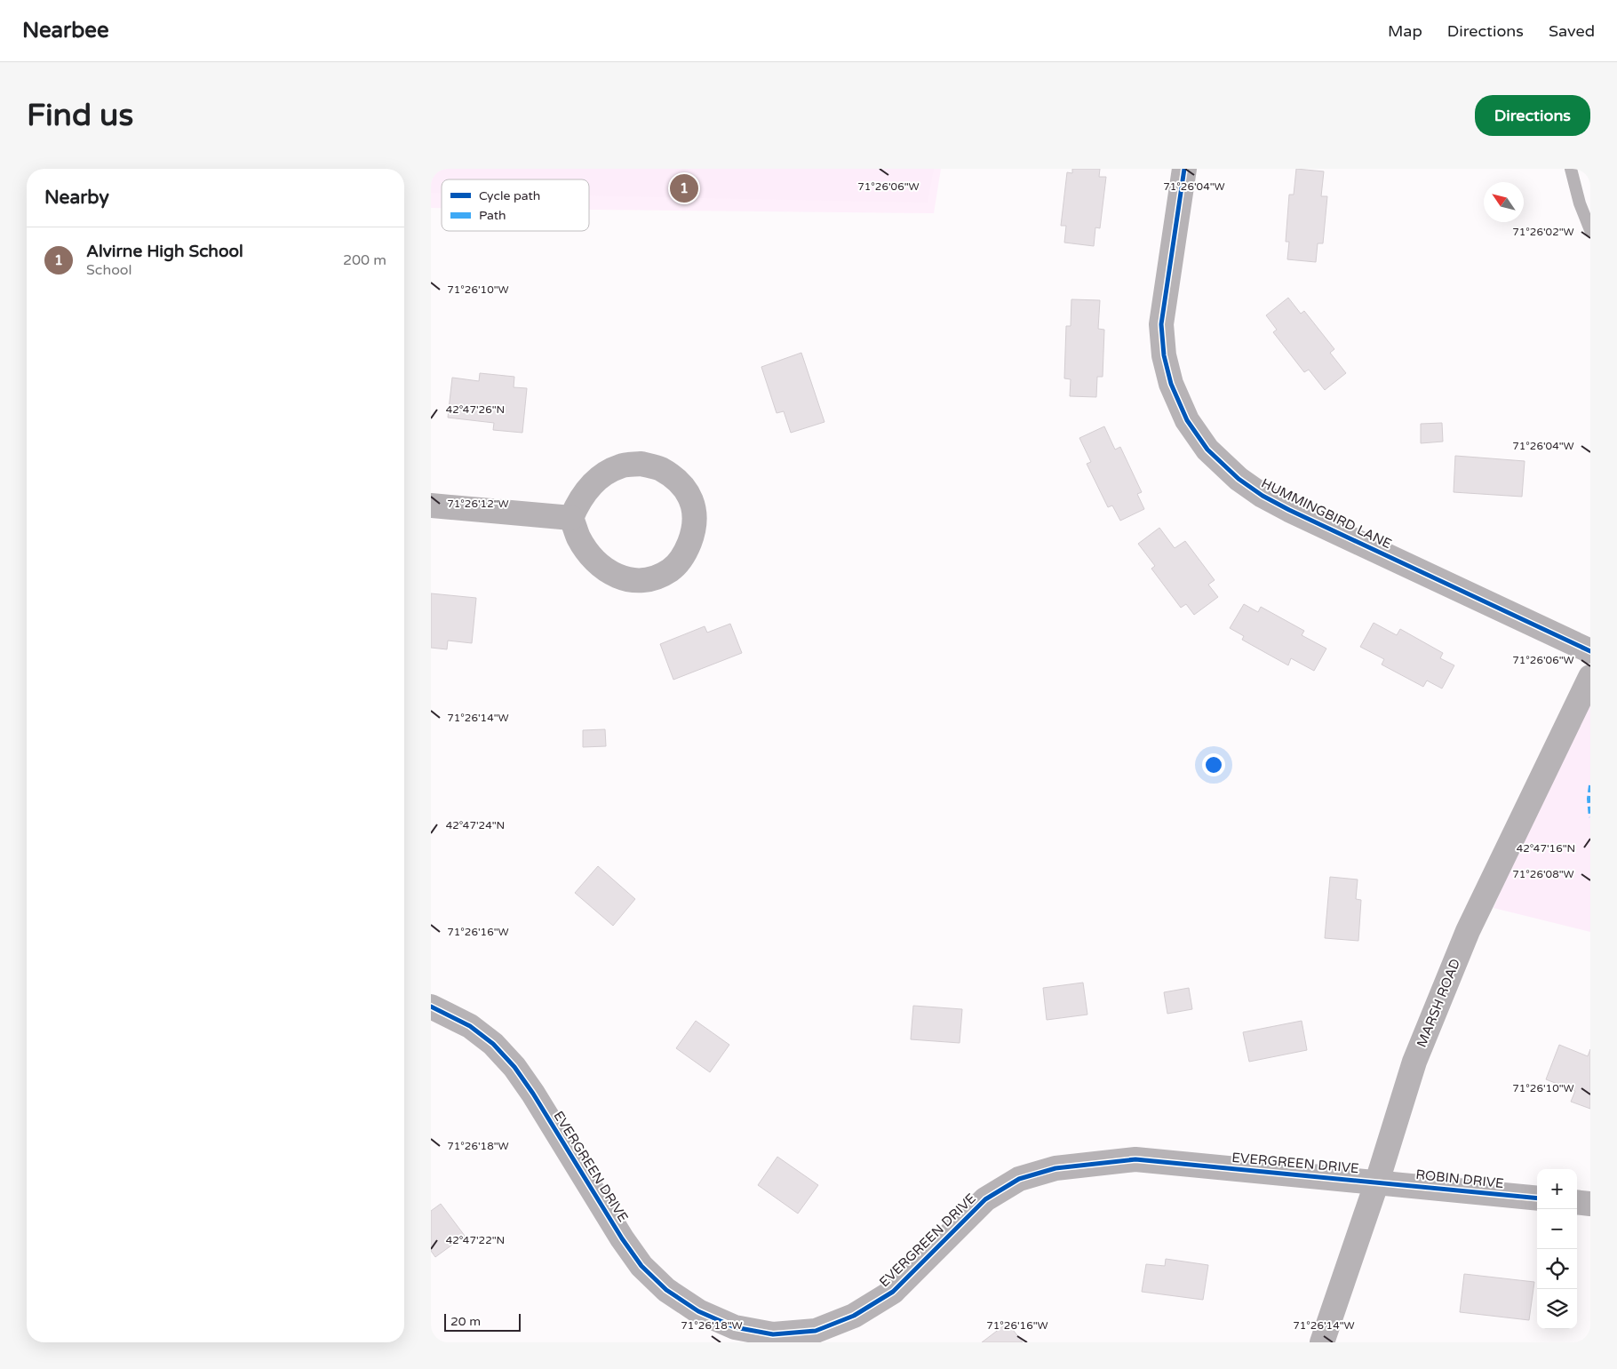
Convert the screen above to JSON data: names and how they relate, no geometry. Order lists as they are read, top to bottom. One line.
{"streets":{"street":["HUMMINGBIRD LANE","MARSH ROAD","EVERGREEN DRIVE","ROBIN DRIVE"]},"crossings":[["MARSH ROAD","EVERGREEN DRIVE"],["MARSH ROAD","ROBIN DRIVE"],["EVERGREEN DRIVE","ROBIN DRIVE"]],"legend":["Cycle path","Path"],"scale_bar":"20 m","north":"top left","page":{"header":"Nearbee","nav":["Map","Directions","Saved"],"buttons":"Directions","title":"Find us","heading":"Nearby","pins":"1","list":[{"mark":"1","name":"Alvirne High School","note":"School","value":"200 m"}],"map_buttons":["+","−"],"scale":"20 m"},"coordinates":["71°26'04\"W","71°26'06\"W","71°26'02\"W","71°26'10\"W","42°47'26\"N","71°26'12\"W","71°26'14\"W","42°47'24\"N","42°47'16\"N","71°26'08\"W","71°26'16\"W","71°26'18\"W","42°47'22\"N"]}
